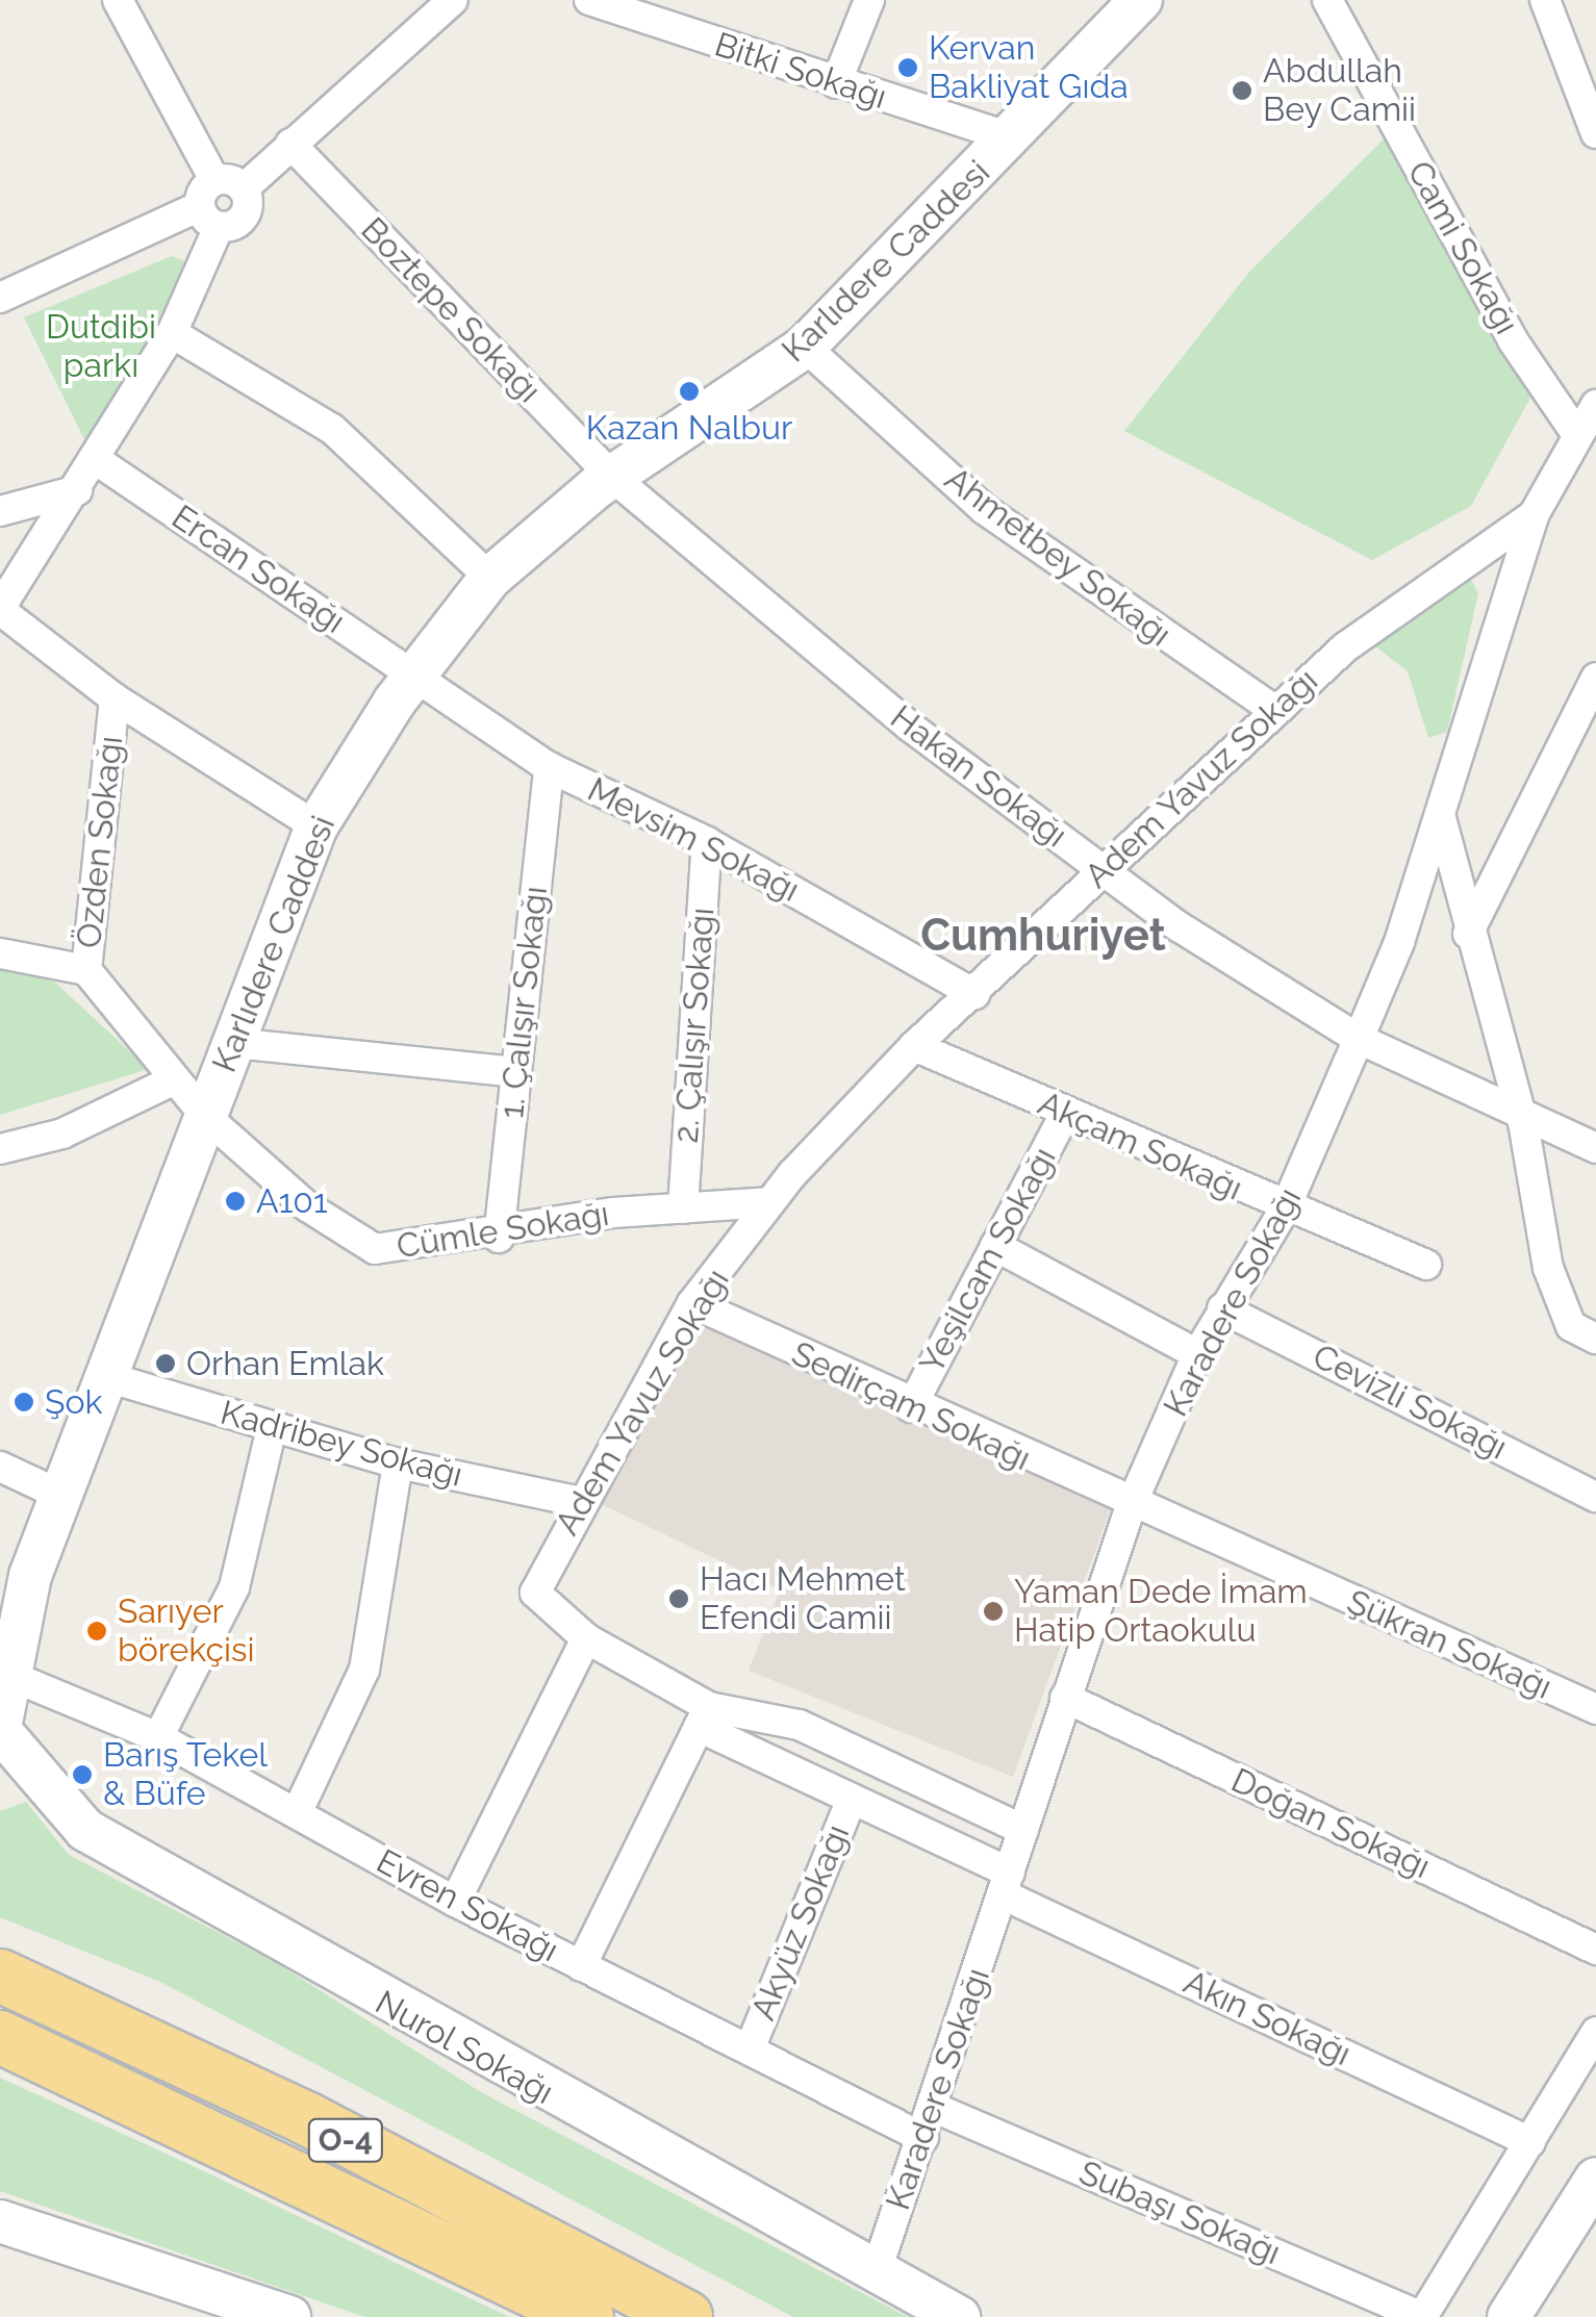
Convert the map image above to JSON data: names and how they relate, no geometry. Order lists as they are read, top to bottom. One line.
{"streets":{"highway":["O-4"],"street":["Bitki Sokağı","Cami Sokağı","Karlıdere Caddesi","Boztepe Sokağı","Ahmetbey Sokağı","Ercan Sokağı","Hakan Sokağı","Adem Yavuz Sokağı","Mevsim Sokağı","Özden Sokağı","1. Çalışır Sokağı","2. Çalışır Sokağı","Akçam Sokağı","Cümle Sokağı","Yeşilcam Sokağı","Karadere Sokağı","Cevizli Sokağı","Sedirçam Sokağı","Kadribey Sokağı","Şükran Sokağı","Doğan Sokağı","Evren Sokağı","Akyüz Sokağı","Akın Sokağı","Nurol Sokağı","Subaşı Sokağı"]},"crossings":[["Bitki Sokağı","Karlıdere Caddesi"],["Cami Sokağı","Karadere Sokağı"],["Karlıdere Caddesi","Boztepe Sokağı"],["Karlıdere Caddesi","Ahmetbey Sokağı"],["Karlıdere Caddesi","Ercan Sokağı"],["Karlıdere Caddesi","Hakan Sokağı"],["Karlıdere Caddesi","Mevsim Sokağı"],["Karlıdere Caddesi","Özden Sokağı"],["Karlıdere Caddesi","Cümle Sokağı"],["Karlıdere Caddesi","Kadribey Sokağı"],["Karlıdere Caddesi","Evren Sokağı"],["Karlıdere Caddesi","Nurol Sokağı"],["Boztepe Sokağı","Hakan Sokağı"],["Ahmetbey Sokağı","Adem Yavuz Sokağı"],["Ercan Sokağı","Mevsim Sokağı"],["Hakan Sokağı","Adem Yavuz Sokağı"],["Hakan Sokağı","Karadere Sokağı"],["Adem Yavuz Sokağı","Mevsim Sokağı"],["Adem Yavuz Sokağı","Akçam Sokağı"],["Adem Yavuz Sokağı","Cümle Sokağı"],["Adem Yavuz Sokağı","Karadere Sokağı"],["Adem Yavuz Sokağı","Sedirçam Sokağı"],["Adem Yavuz Sokağı","Kadribey Sokağı"],["Adem Yavuz Sokağı","Akyüz Sokağı"],["Adem Yavuz Sokağı","Akın Sokağı"],["Mevsim Sokağı","1. Çalışır Sokağı"],["Mevsim Sokağı","2. Çalışır Sokağı"],["Özden Sokağı","Cümle Sokağı"],["1. Çalışır Sokağı","Cümle Sokağı"],["2. Çalışır Sokağı","Cümle Sokağı"],["Akçam Sokağı","Yeşilcam Sokağı"],["Akçam Sokağı","Karadere Sokağı"],["Yeşilcam Sokağı","Sedirçam Sokağı"],["Karadere Sokağı","Cevizli Sokağı"],["Karadere Sokağı","Sedirçam Sokağı"],["Karadere Sokağı","Şükran Sokağı"],["Karadere Sokağı","Doğan Sokağı"],["Karadere Sokağı","Evren Sokağı"],["Karadere Sokağı","Akın Sokağı"],["Karadere Sokağı","Nurol Sokağı"],["Karadere Sokağı","Subaşı Sokağı"],["Sedirçam Sokağı","Şükran Sokağı"],["Evren Sokağı","Akyüz Sokağı"],["Evren Sokağı","Nurol Sokağı"]],"districts":["Cumhuriyet"],"parks":["Dutdibi parkı"],"places":["Kervan Bakliyat Gıda","Abdullah Bey Camii","Kazan Nalbur","A101","Orhan Emlak","Şok","Hacı Mehmet Efendi Camii","Yaman Dede İmam Hatip Ortaokulu","Sarıyer börekçisi","Barış Tekel & Büfe"]}
